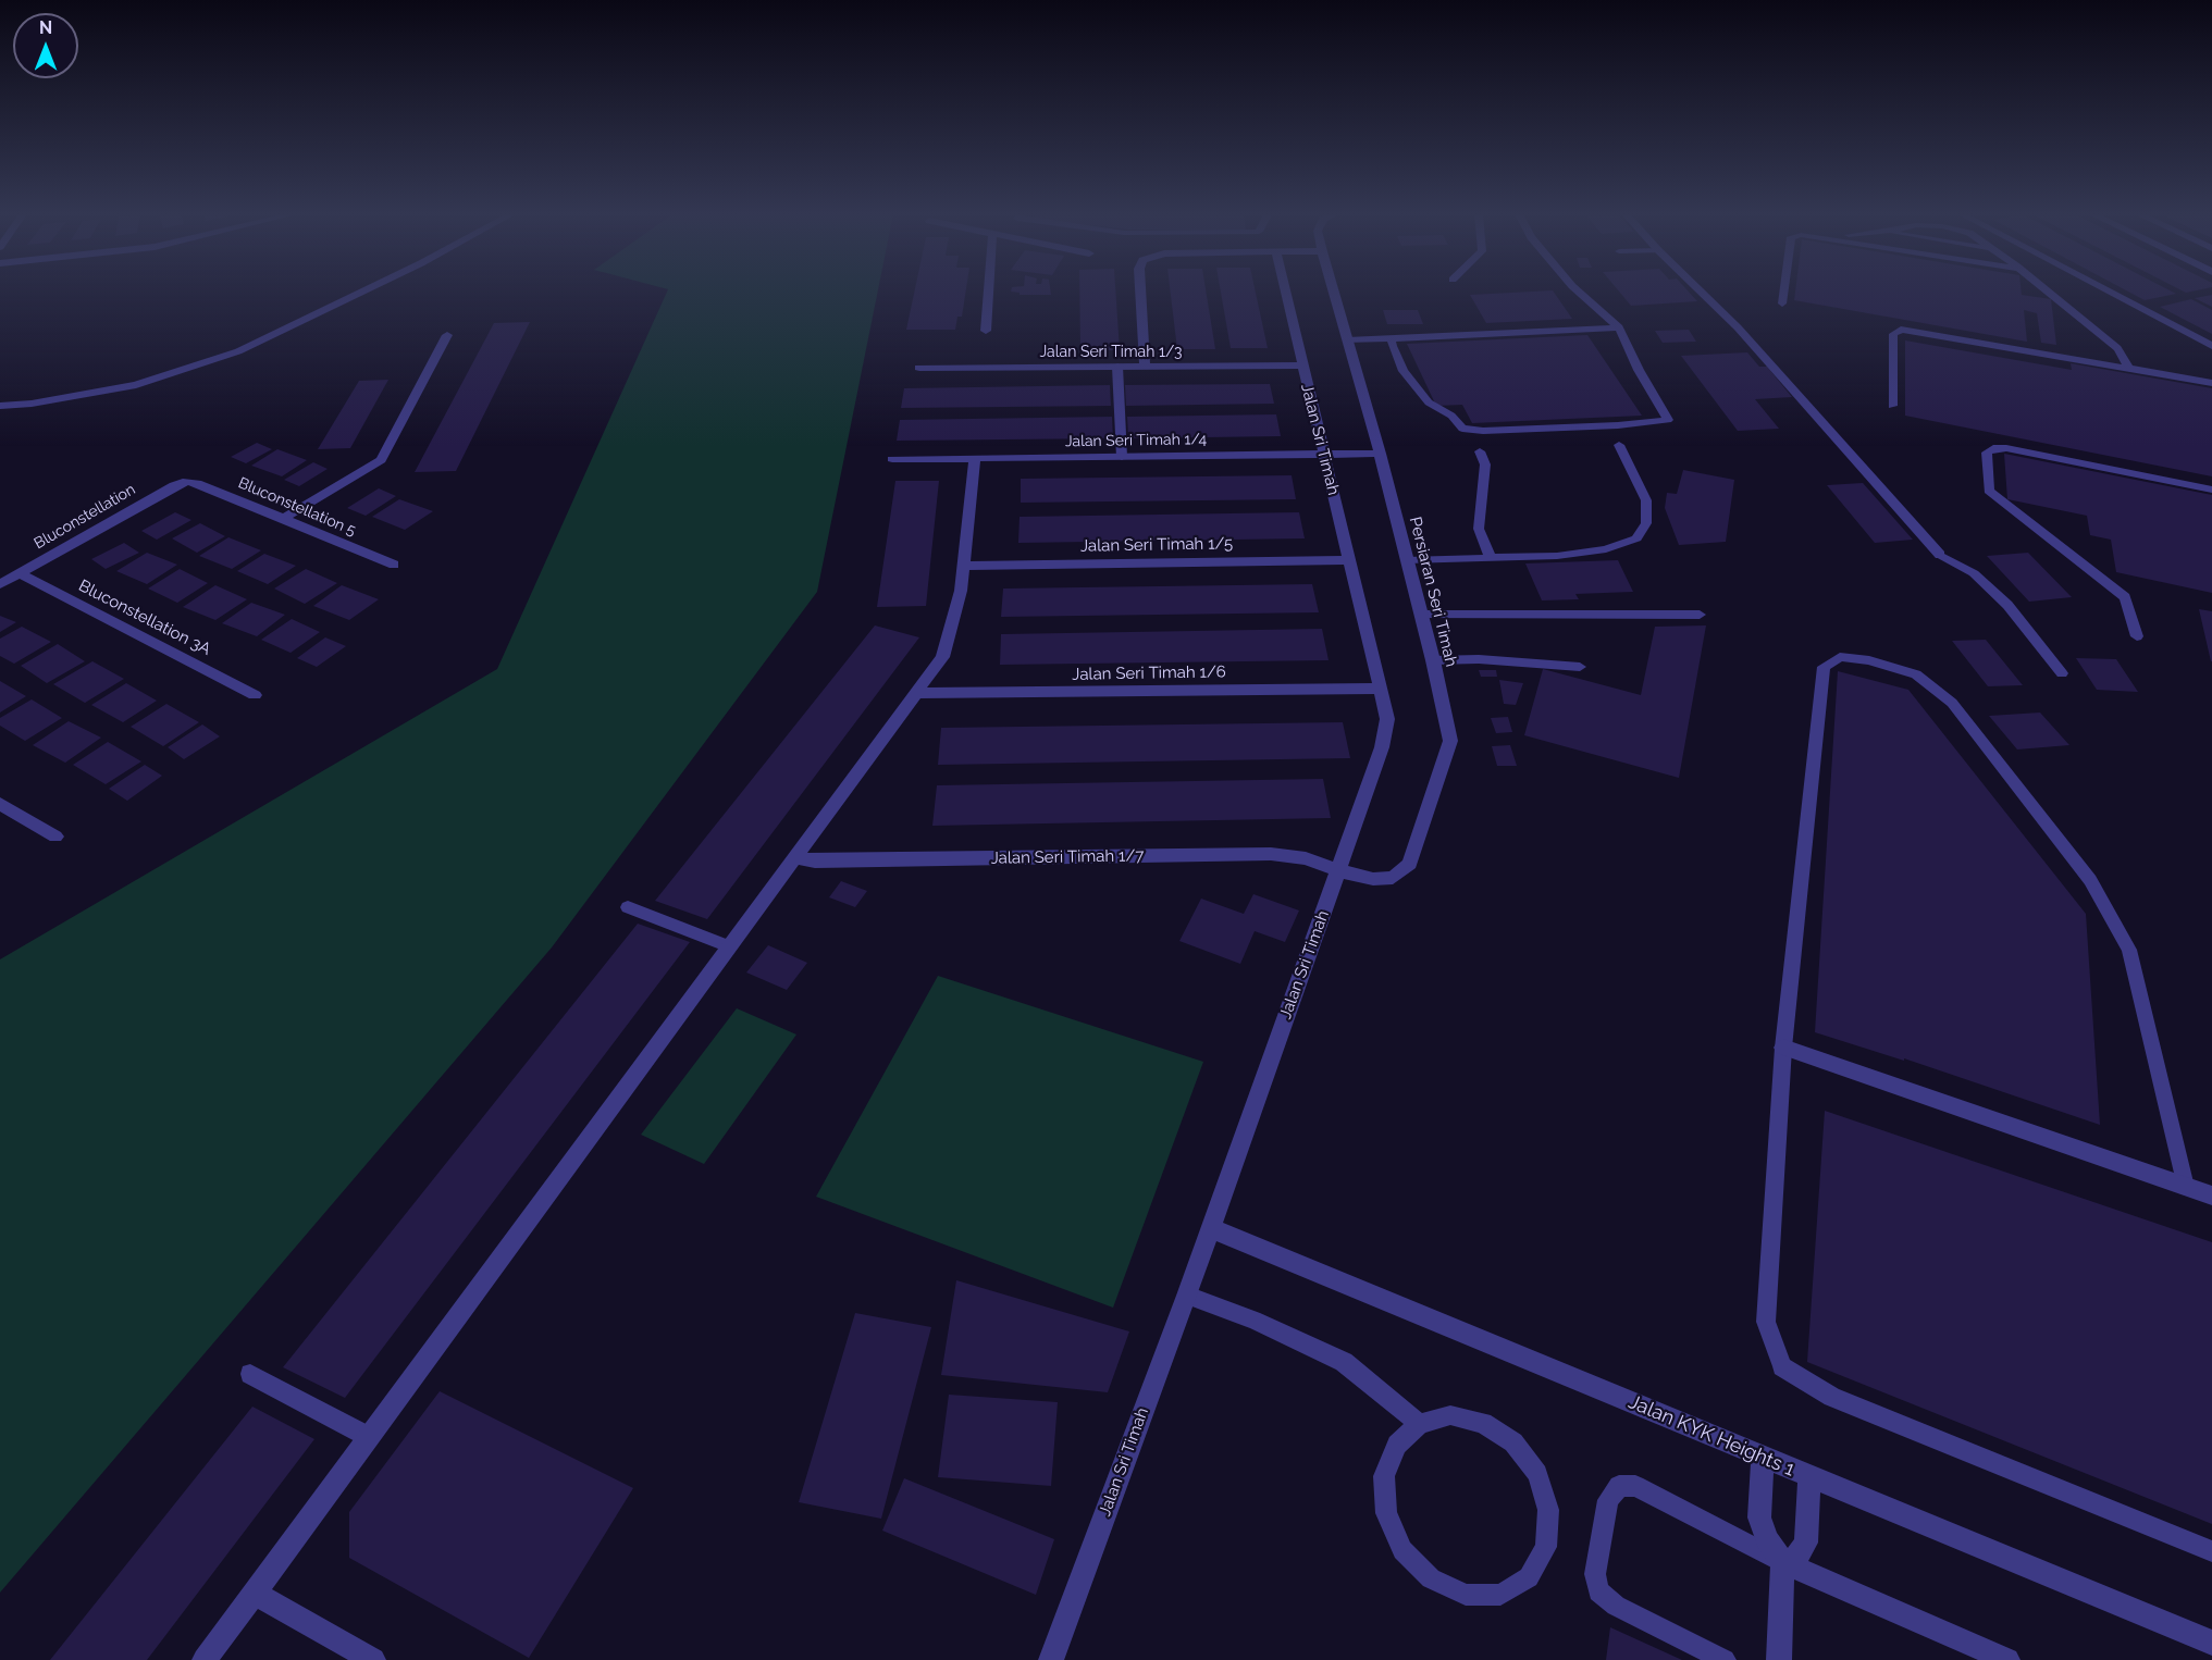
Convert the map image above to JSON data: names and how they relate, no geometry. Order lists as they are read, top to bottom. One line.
{"streets":{"street":["Jalan Seri Timah 1/3","Jalan Sri Timah","Jalan Seri Timah 1/4","Bluconstellation 5","Bluconstellation","Jalan Seri Timah 1/5","Persiaran Seri Timah","Bluconstellation 3A","Jalan Seri Timah 1/6","Jalan Seri Timah 1/7","Jalan KYK Heights 1"]},"crossings":[["Jalan Seri Timah 1/3","Jalan Sri Timah"],["Jalan Sri Timah","Jalan Seri Timah 1/4"],["Jalan Sri Timah","Jalan Seri Timah 1/5"],["Jalan Sri Timah","Persiaran Seri Timah"],["Jalan Sri Timah","Jalan Seri Timah 1/6"],["Jalan Sri Timah","Jalan Seri Timah 1/7"],["Jalan Sri Timah","Jalan KYK Heights 1"],["Jalan Seri Timah 1/4","Persiaran Seri Timah"],["Bluconstellation 5","Bluconstellation"],["Bluconstellation","Bluconstellation 3A"],["Persiaran Seri Timah","Jalan Seri Timah 1/7"]],"north":"top"}
